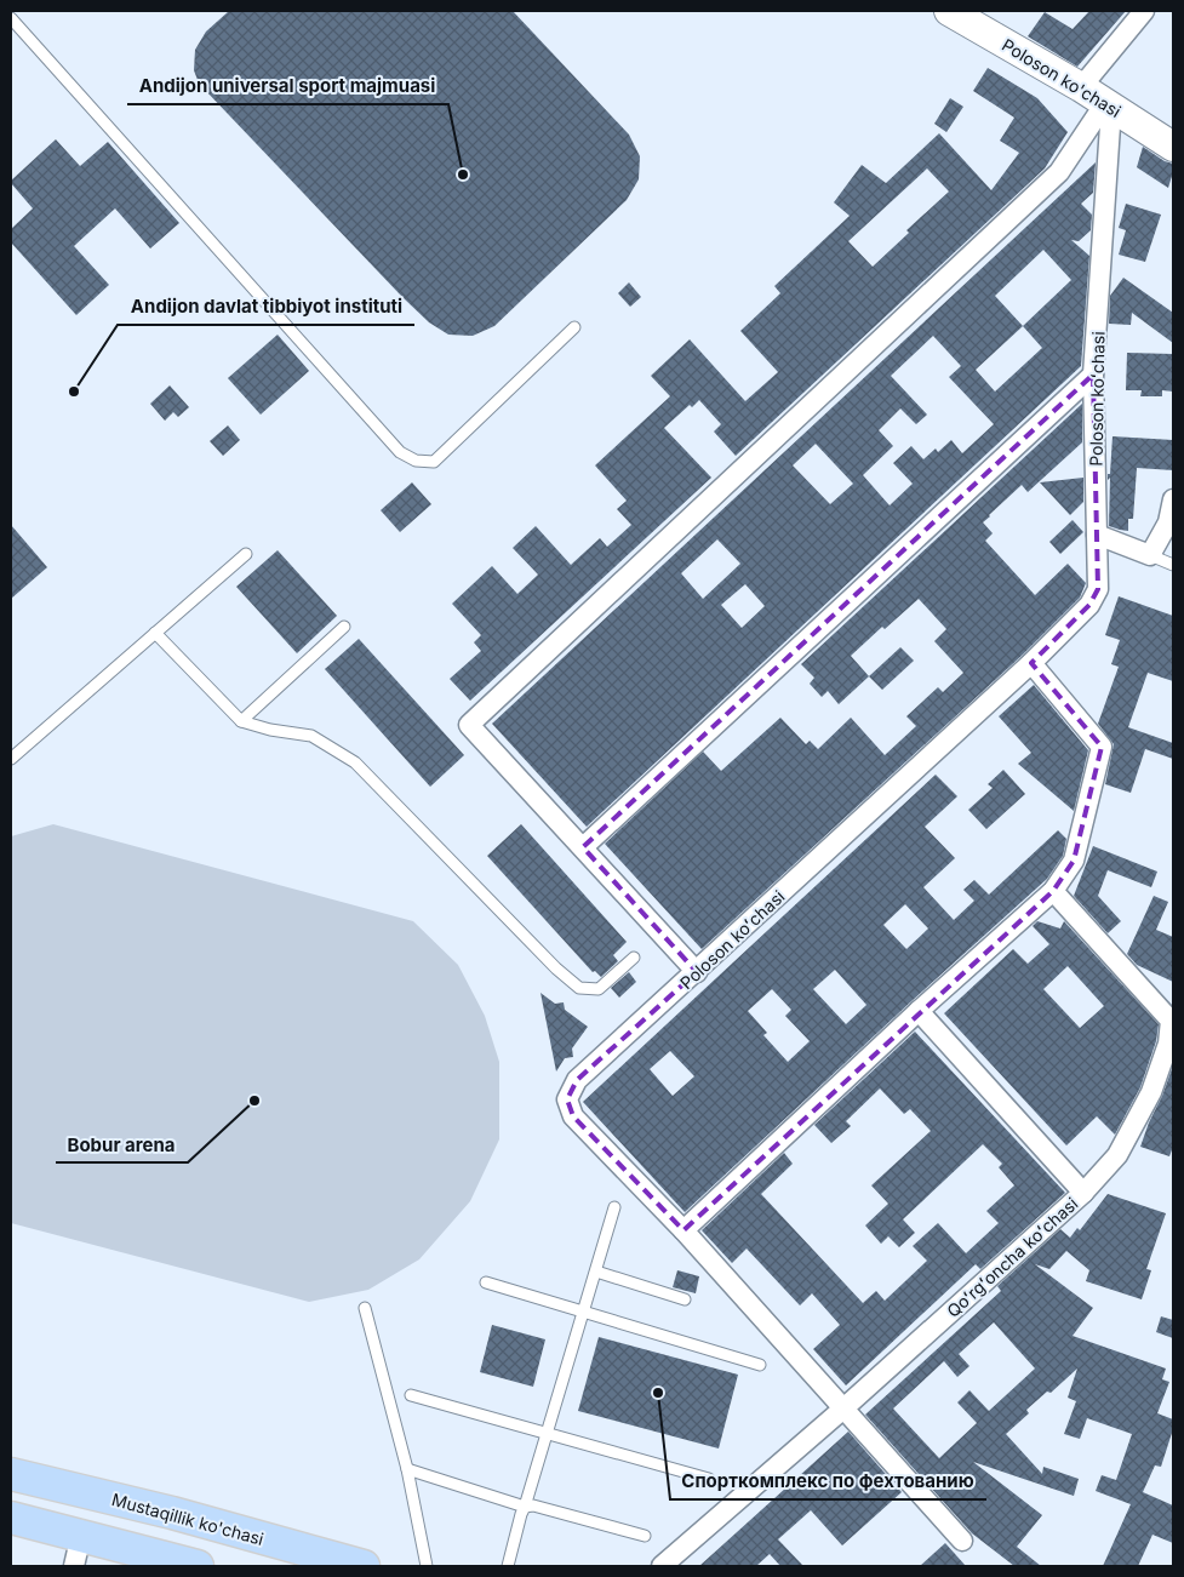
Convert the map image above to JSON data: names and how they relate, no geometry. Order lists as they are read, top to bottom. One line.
{"streets":{"main road":["Mustaqillik ko'chasi"],"street":["Poloson ko'chasi","Poloson koʻchasi","Qoʻrgʻoncha koʻchasi"]},"crossings":[["Poloson ko'chasi","Poloson koʻchasi"],["Poloson koʻchasi","Qoʻrgʻoncha koʻchasi"]],"places":["Andijon universal sport majmuasi","Andijon davlat tibbiyot instituti","Bobur arena","Спорткомплекс по фехтованию"]}
